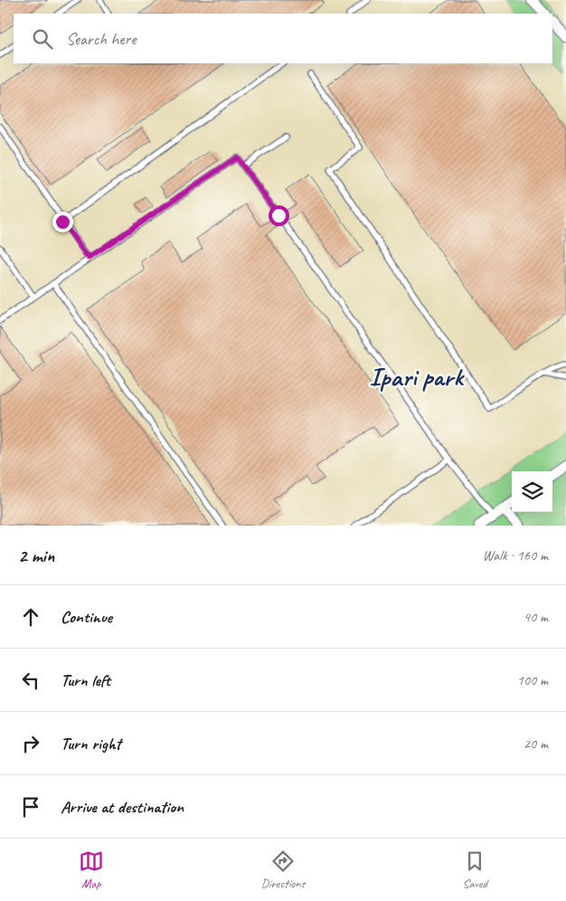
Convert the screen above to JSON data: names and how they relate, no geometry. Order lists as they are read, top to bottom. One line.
{"districts":["Ipari park"],"page":{"search":"Search here","heading":["2 min","Walk · 160 m"],"list":[["Continue","40 m"],["Turn left","100 m"],["Turn right","20 m"],"Arrive at destination"],"nav":["Map","Directions","Saved"]}}
